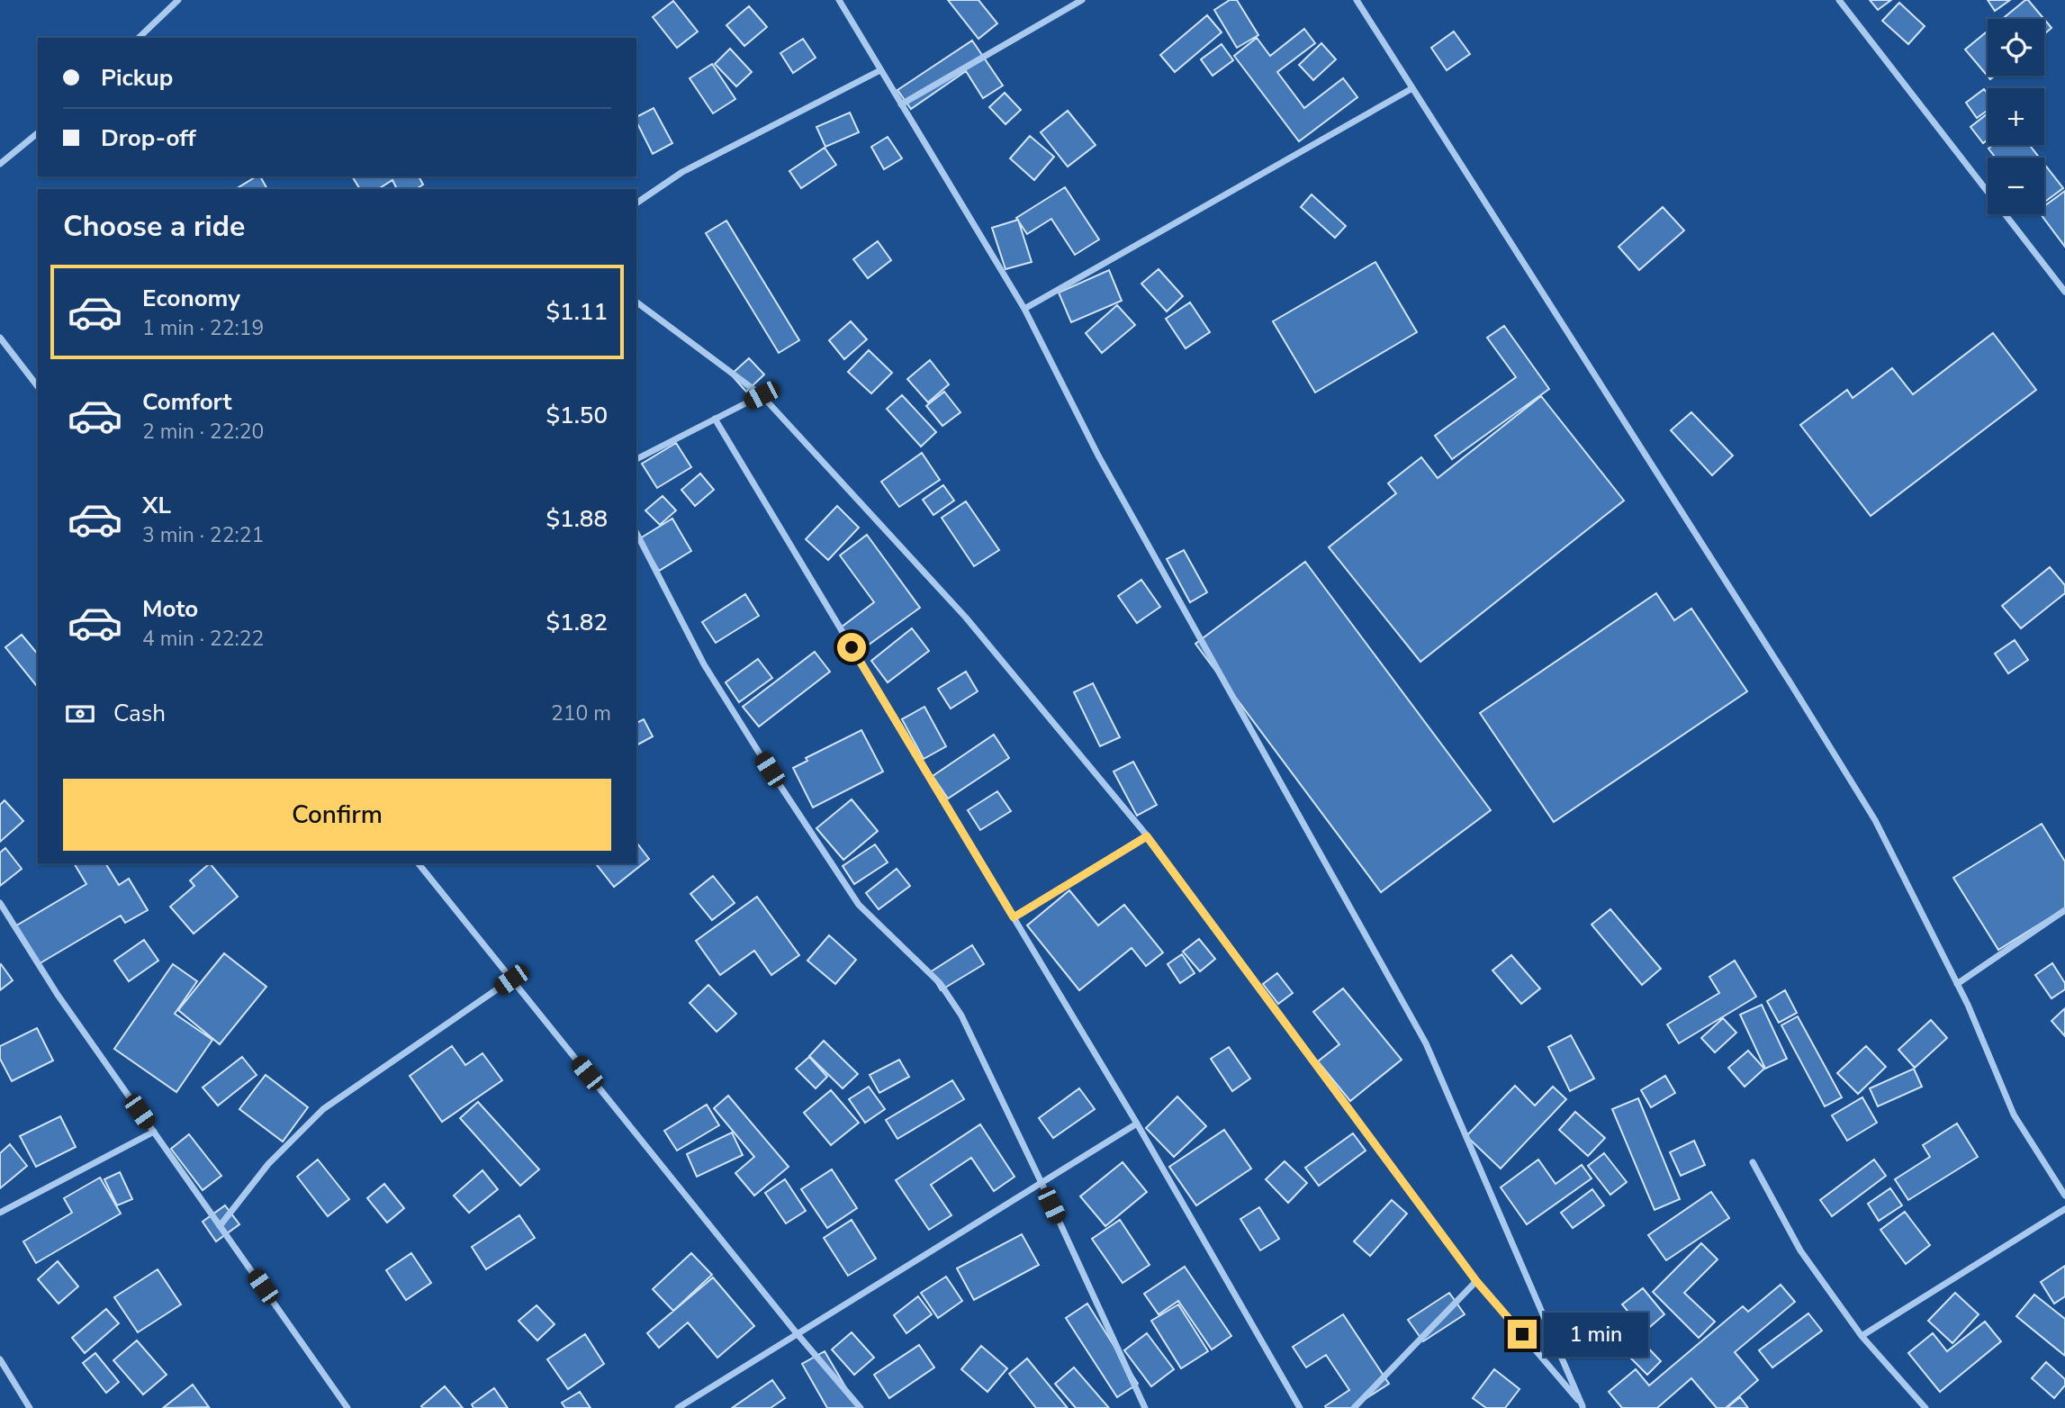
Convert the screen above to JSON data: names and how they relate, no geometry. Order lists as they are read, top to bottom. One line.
{"page":{"map_buttons":["+","−"],"banner":["Pickup","Drop-off"],"heading":"Choose a ride","list":[{"name":"Economy","note":"1 min · 22:19","value":"$1.11"},{"name":"Comfort","note":"2 min · 22:20","value":"$1.50"},{"name":"XL","note":"3 min · 22:21","value":"$1.88"},{"name":"Moto","note":"4 min · 22:22","value":"$1.82"}],"pay":["Cash","210 m"],"buttons":"Confirm","bubble":"1 min"}}
